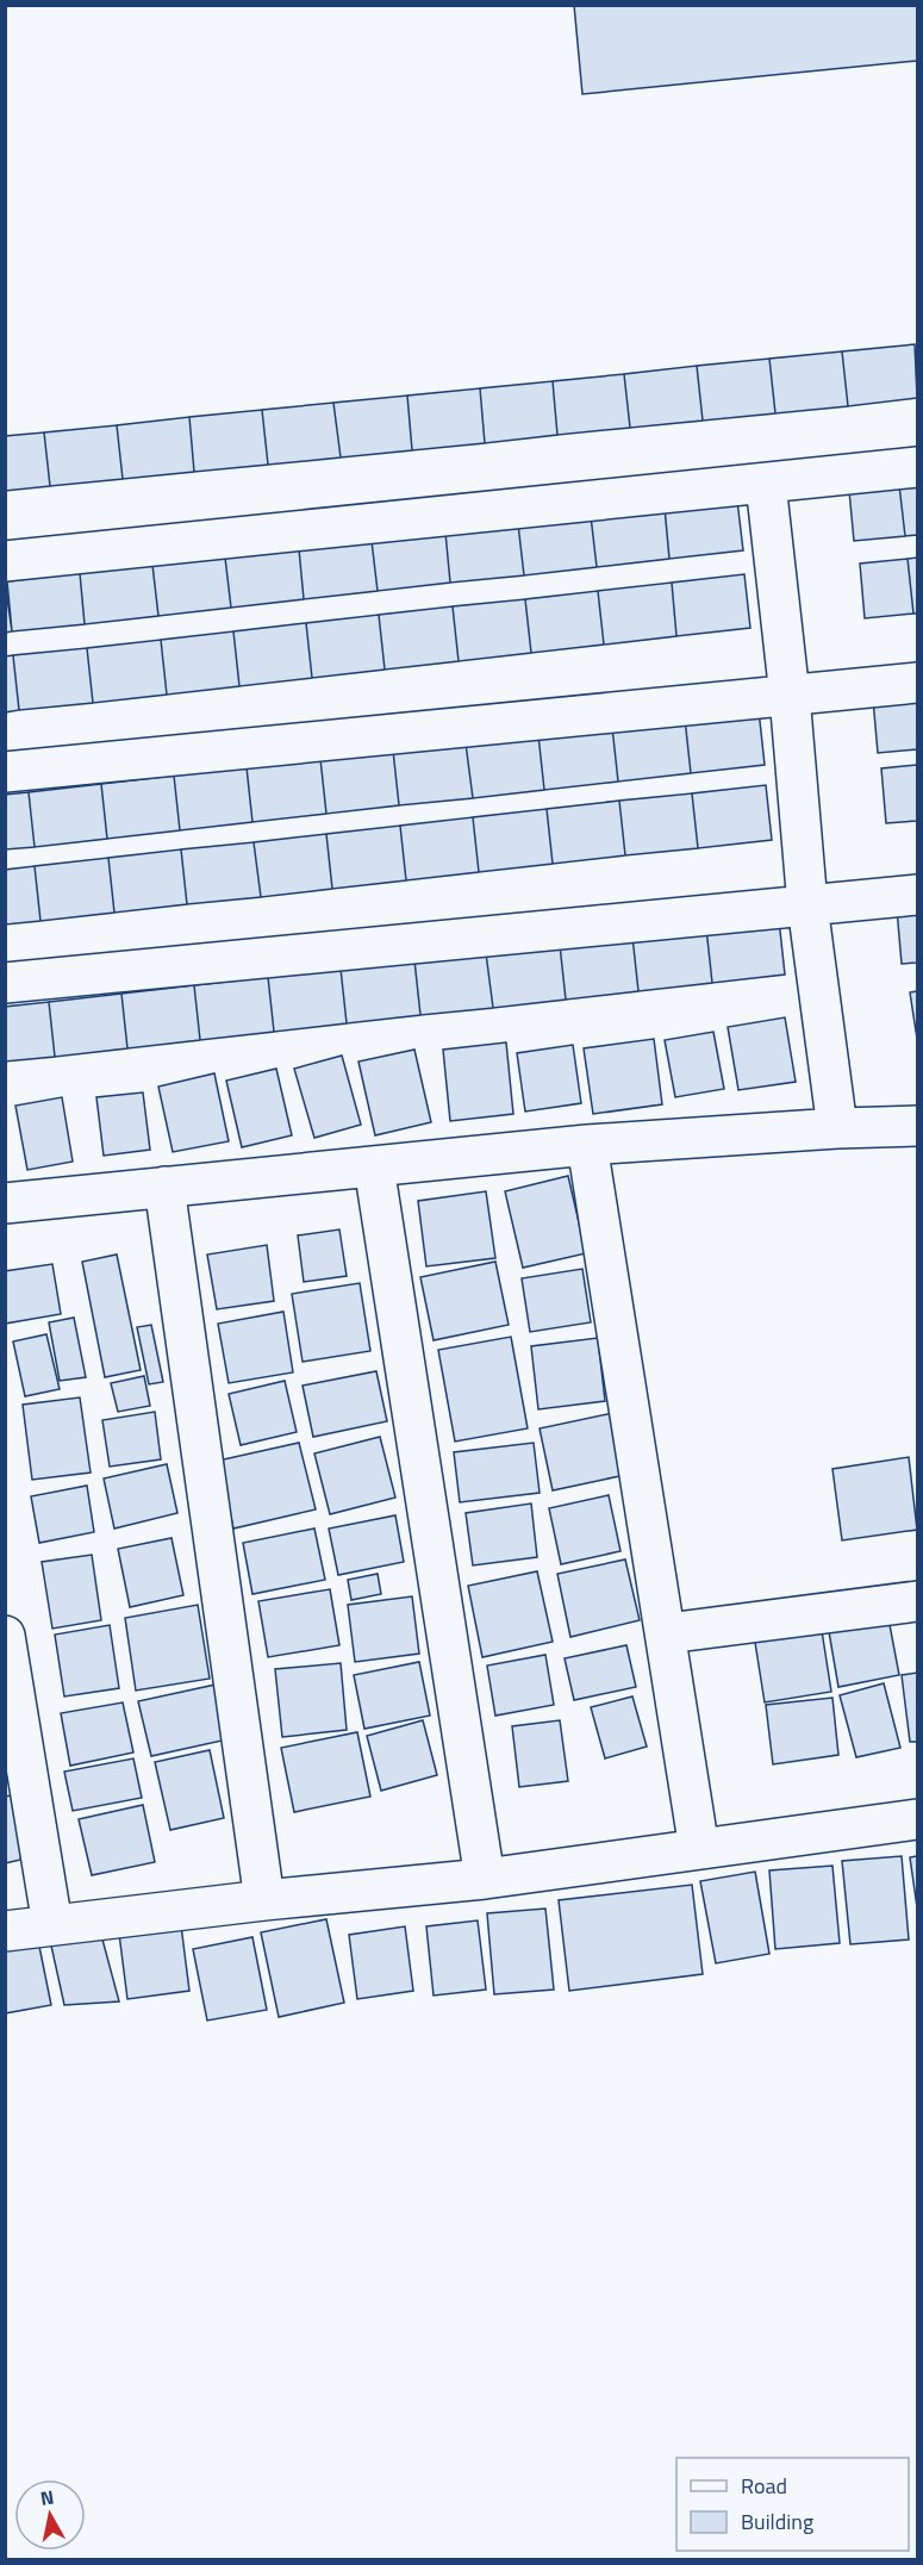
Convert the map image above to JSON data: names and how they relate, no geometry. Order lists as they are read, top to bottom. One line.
{"legend":["Road","Building"],"north":"top"}
